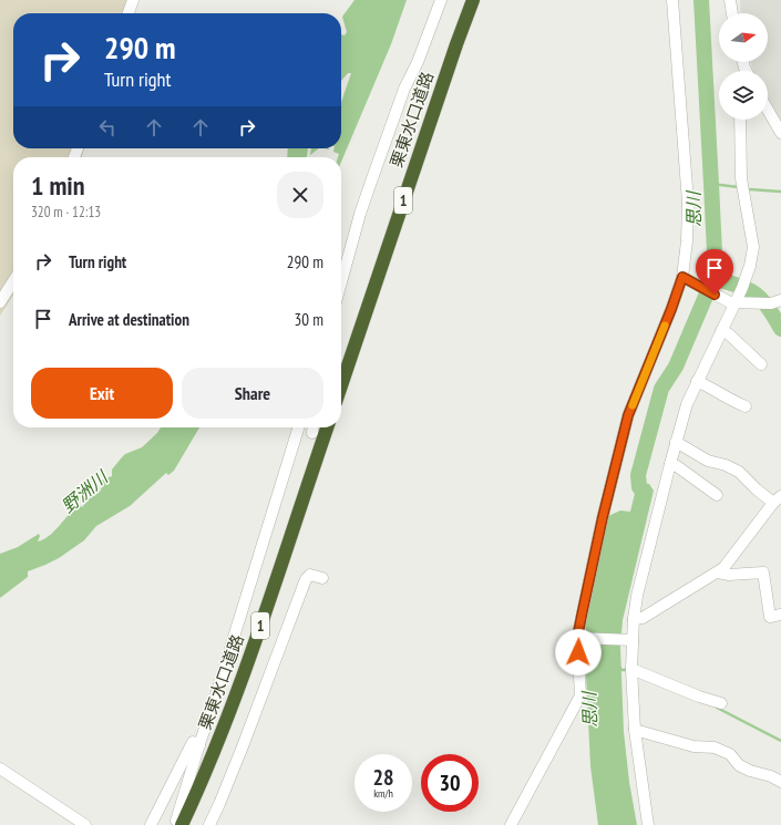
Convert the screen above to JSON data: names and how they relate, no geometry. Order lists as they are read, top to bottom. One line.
{"streets":{"highway":["栗東水口道路","1"]},"water":["思川","野洲川"],"north":"right","page":{"turn":["290 m","Turn right"],"heading":["1 min","320 m · 12:13"],"list":[{"name":"Turn right","value":"290 m"},{"name":"Arrive at destination","value":"30 m"}],"buttons":["Exit","Share"],"speed":"28 km/h","limit":"30"}}
